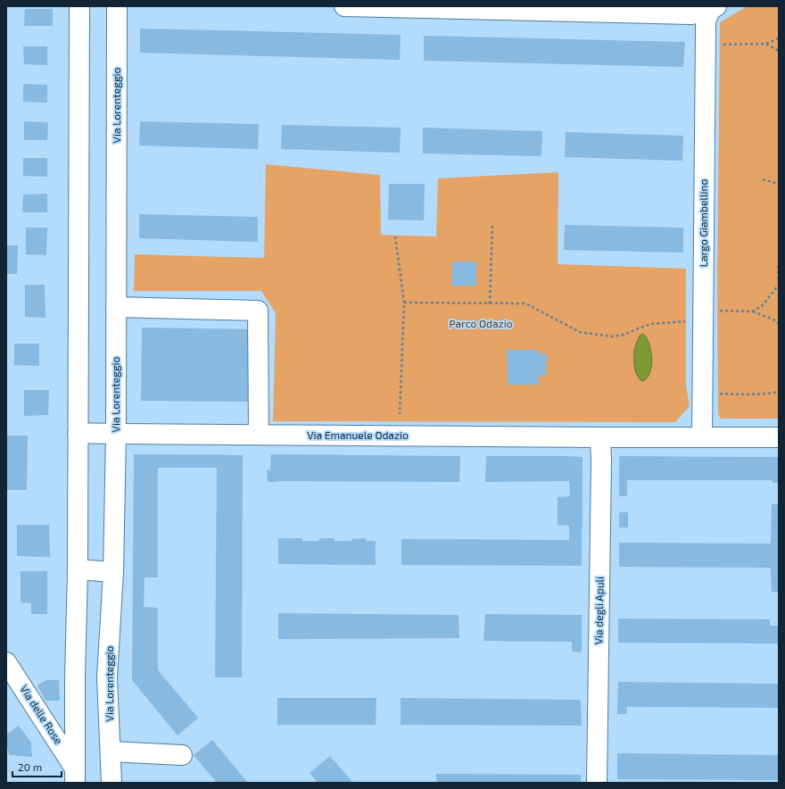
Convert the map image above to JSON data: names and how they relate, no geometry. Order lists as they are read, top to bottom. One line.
{"streets":{"street":["Via Lorenteggio","Largo Giambellino","Via Emanuele Odazio","Via degli Apuli","Via delle Rose"]},"crossings":[["Via Lorenteggio","Via Emanuele Odazio"],["Via Emanuele Odazio","Via degli Apuli"]],"parks":["Parco Odazio"],"scale_bar":"20 m"}
